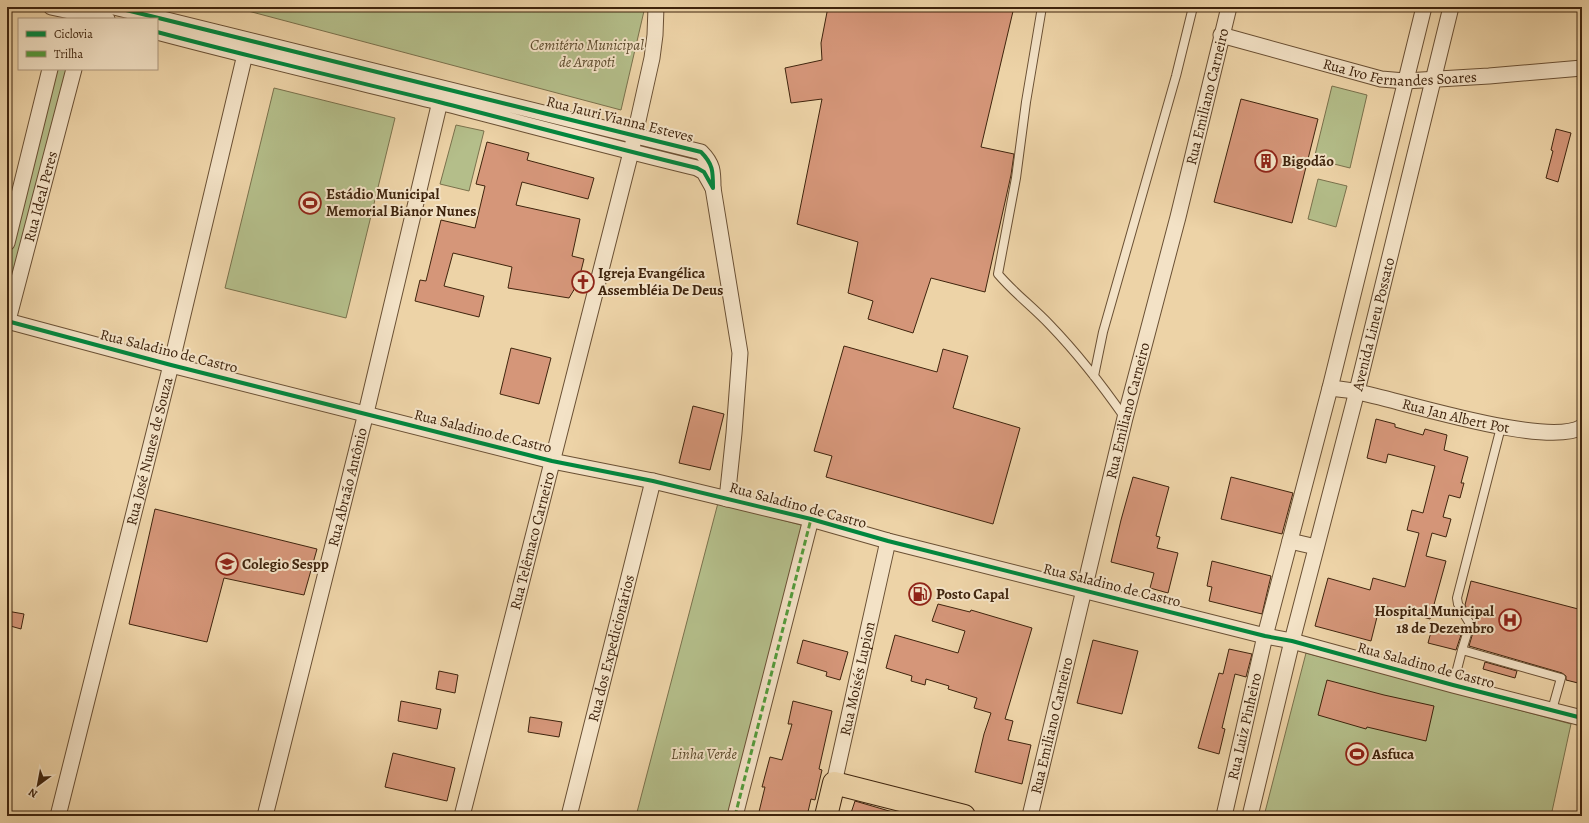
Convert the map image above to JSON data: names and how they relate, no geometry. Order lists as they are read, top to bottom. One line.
{"streets":{"main road":["Rua Moisés Lupion"],"street":["Rua Ivo Fernandes Soares","Rua Emiliano Carneiro","Rua Jauri Vianna Esteves","Rua Ideal Peres","Avenida Lineu Possato","Rua Saladino de Castro","Rua Jan Albert Pot","Rua José Nunes de Souza","Rua Abraão Antônio","Rua Telêmaco Carneiro","Rua dos Expedicionários","Rua Luiz Pinheiro"]},"crossings":[["Rua Ivo Fernandes Soares","Rua Emiliano Carneiro"],["Rua Ivo Fernandes Soares","Avenida Lineu Possato"],["Rua Emiliano Carneiro","Rua Saladino de Castro"],["Rua Jauri Vianna Esteves","Rua José Nunes de Souza"],["Rua Jauri Vianna Esteves","Rua Abraão Antônio"],["Rua Jauri Vianna Esteves","Rua Telêmaco Carneiro"],["Rua Ideal Peres","Rua Saladino de Castro"],["Avenida Lineu Possato","Rua Saladino de Castro"],["Avenida Lineu Possato","Rua Jan Albert Pot"],["Avenida Lineu Possato","Rua Luiz Pinheiro"],["Rua Saladino de Castro","Rua José Nunes de Souza"],["Rua Saladino de Castro","Rua Abraão Antônio"],["Rua Saladino de Castro","Rua Telêmaco Carneiro"],["Rua Saladino de Castro","Rua dos Expedicionários"],["Rua Saladino de Castro","Rua Moisés Lupion"],["Rua Saladino de Castro","Rua Luiz Pinheiro"]],"parks":["Cemitério Municipal de Arapoti","Linha Verde"],"places":{"building":["Bigodão"],"sports":["Estádio Municipal Memorial Bianor Nunes","Asfuca"],"church":["Igreja Evangélica Assembléia De Deus"],"school or university":["Colegio Sespp"],"fuel station":["Posto Capal"],"hospital":["Hospital Municipal 18 de Dezembro"]},"legend":["Ciclovia","Trilha"],"north":"bottom left"}
